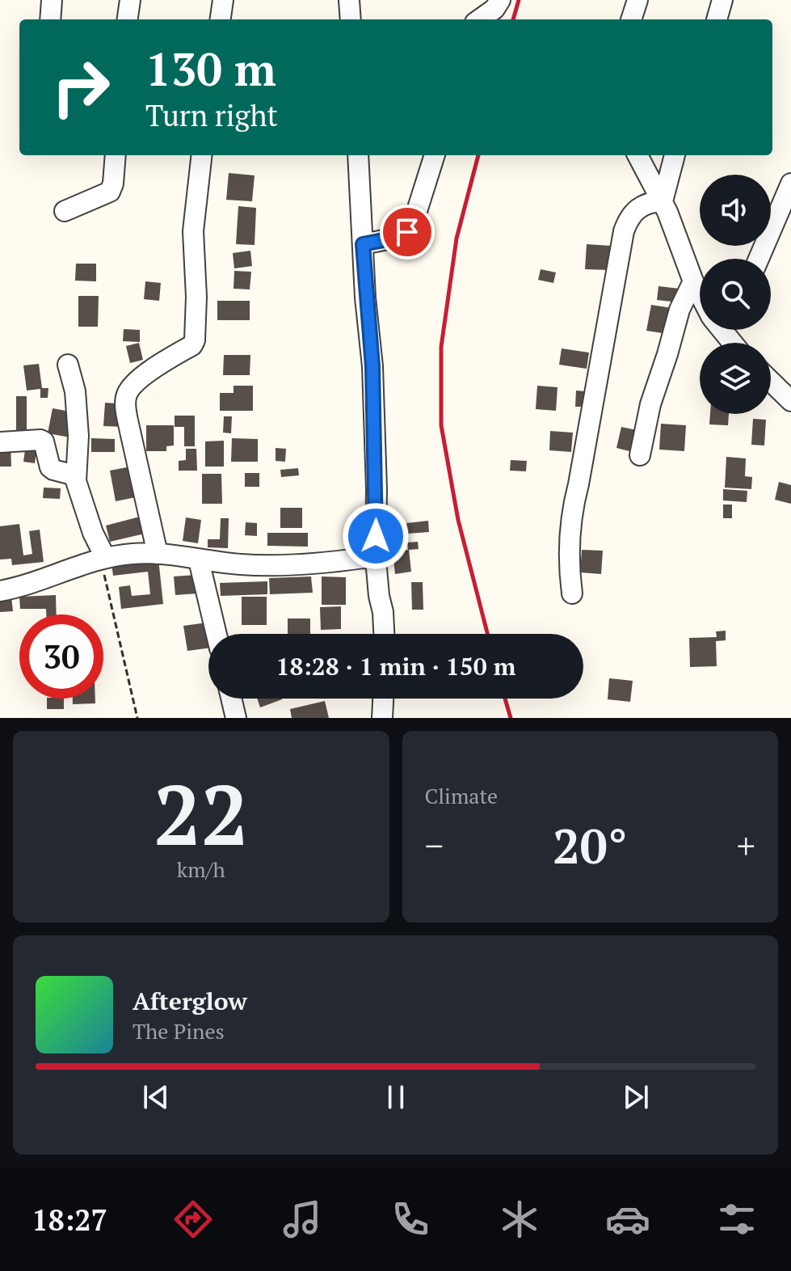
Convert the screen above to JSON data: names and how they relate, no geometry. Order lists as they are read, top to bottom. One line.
{"page":{"turn":["130 m","Turn right"],"limit":"30","trip":"18:28 · 1 min · 150 m","tile":[["22","km/h"],"Climate"],"heat":["−","20°","+"],"song":["Afterglow","The Pines"],"tabs":"18:27"}}
